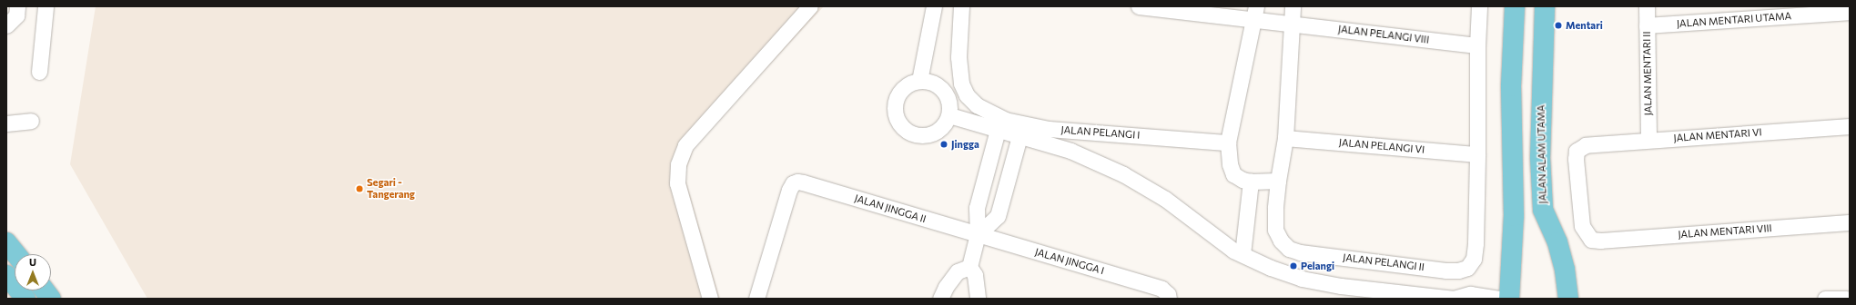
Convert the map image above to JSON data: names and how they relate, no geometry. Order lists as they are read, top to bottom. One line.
{"streets":{"main road":["JALAN ALAM UTAMA"],"street":["JALAN MENTARI UTAMA","JALAN PELANGI VIII","JALAN MENTARI II","JALAN PELANGI I","JALAN MENTARI VI","JALAN PELANGI VI","JALAN JINGGA II","JALAN MENTARI VIII","JALAN JINGGA I","JALAN PELANGI II"]},"crossings":[["JALAN MENTARI UTAMA","JALAN MENTARI II"],["JALAN MENTARI II","JALAN MENTARI VI"],["JALAN MENTARI VI","JALAN MENTARI VIII"],["JALAN PELANGI VI","JALAN PELANGI II"],["JALAN JINGGA II","JALAN JINGGA I"]],"places":["Mentari","Jingga","Segari - Tangerang","Pelangi"],"north":"top"}
